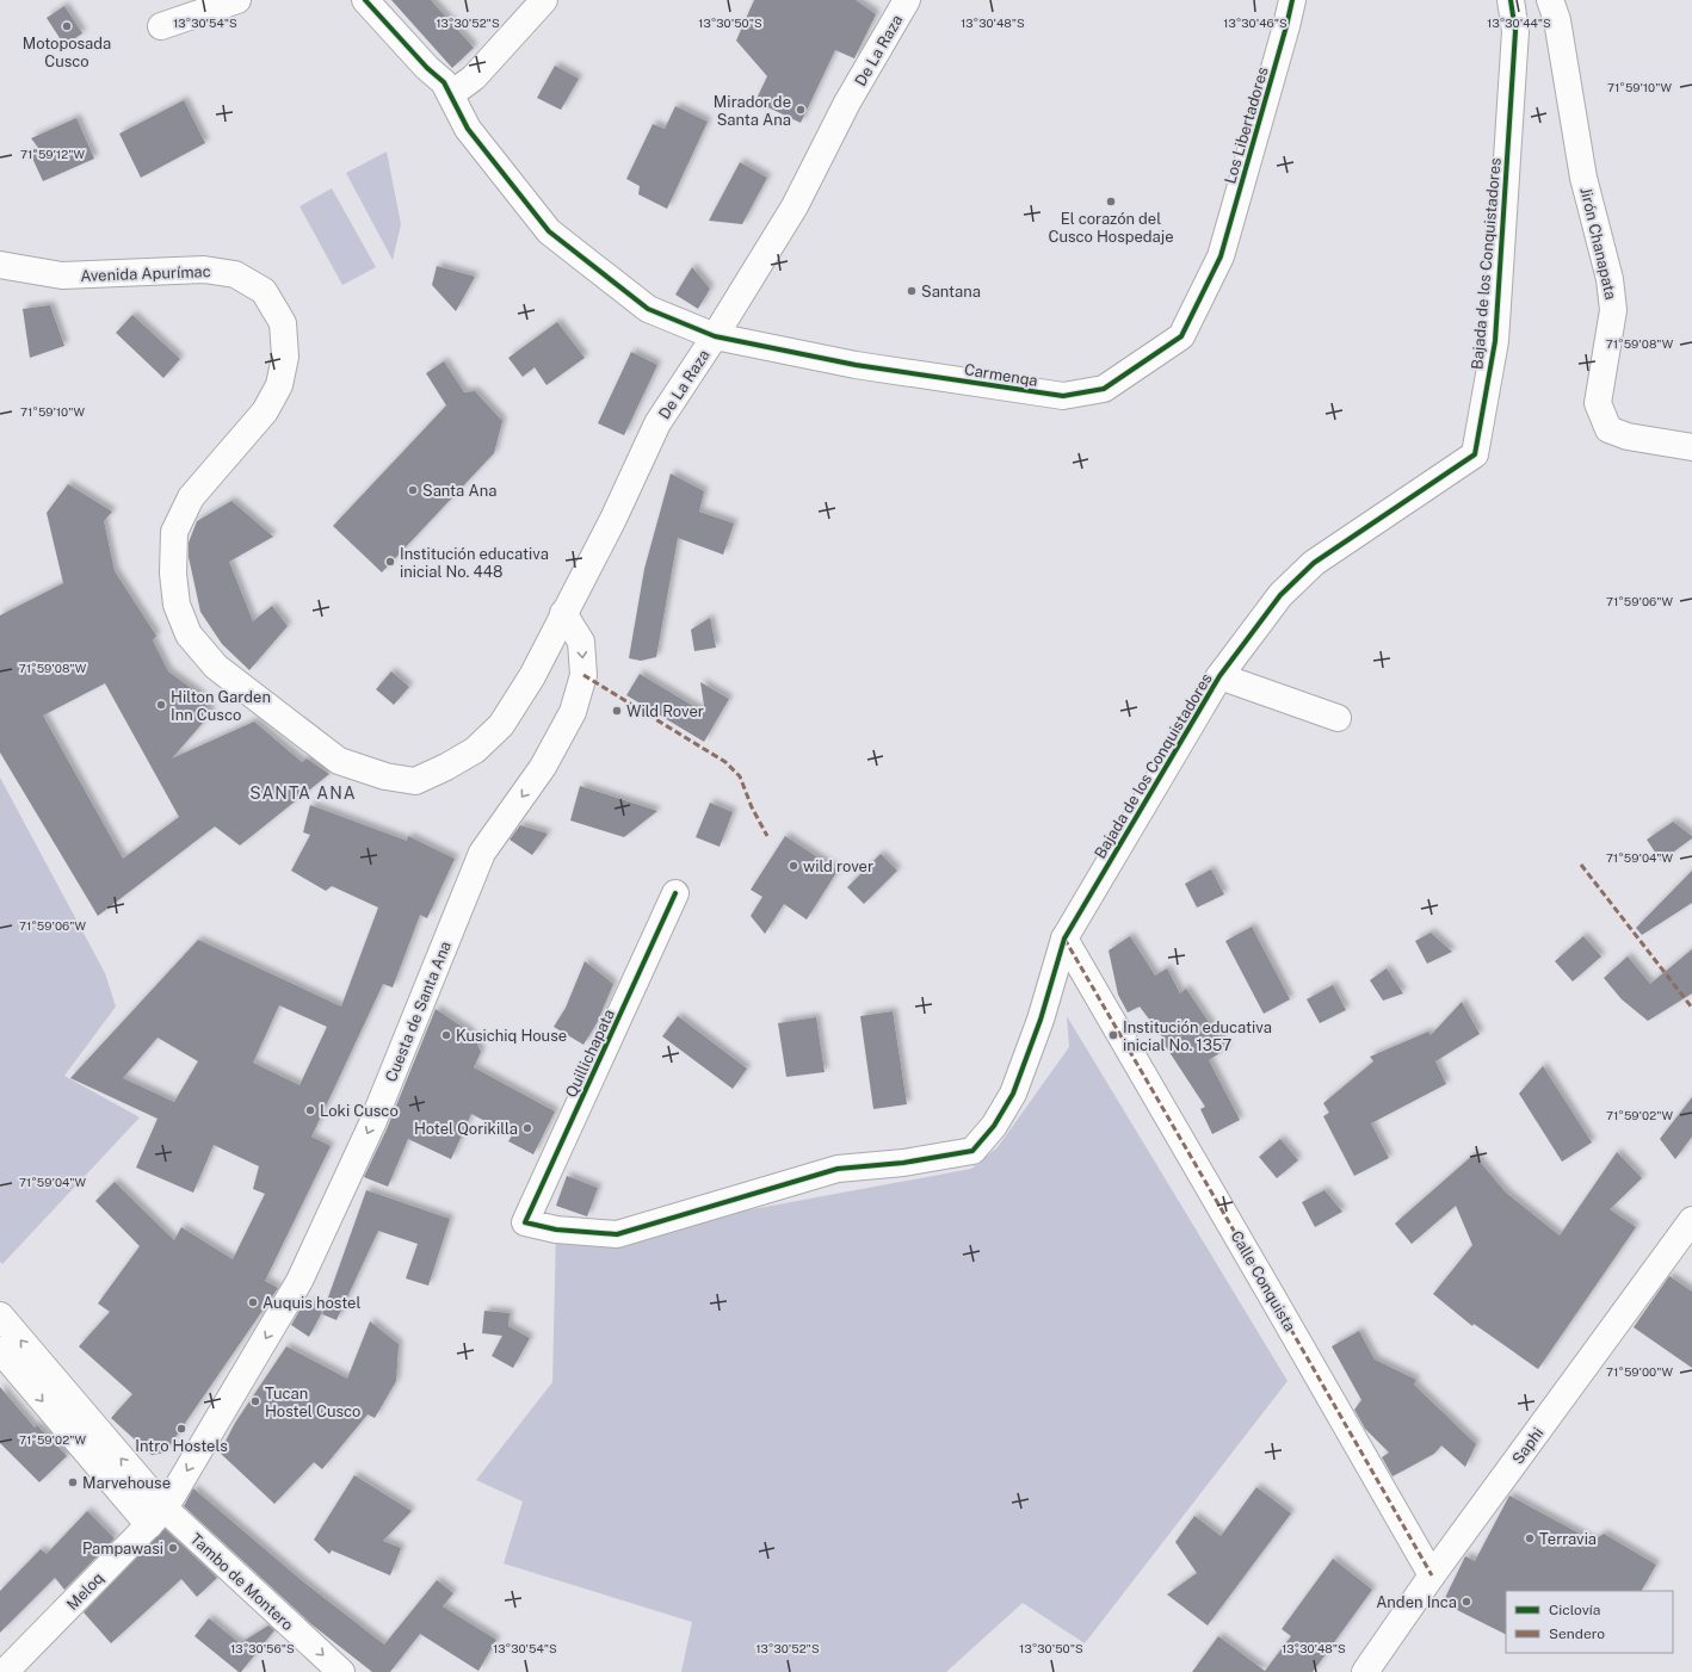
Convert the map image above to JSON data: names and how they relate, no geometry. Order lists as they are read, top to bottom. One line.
{"streets":{"street":["De La Raza","Los Libertadores","Jirón Chanapata","Bajada de los Conquistadores","Avenida Apurímac","Carmenqa","Cuesta de Santa Ana","Quillichapata","Calle Conquista","Saphi","Tambo de Montero","Meloq"]},"crossings":[["De La Raza","Avenida Apurímac"],["De La Raza","Carmenqa"],["De La Raza","Cuesta de Santa Ana"],["Los Libertadores","Carmenqa"],["Bajada de los Conquistadores","Quillichapata"],["Bajada de los Conquistadores","Calle Conquista"],["Cuesta de Santa Ana","Tambo de Montero"],["Cuesta de Santa Ana","Meloq"],["Calle Conquista","Saphi"],["Tambo de Montero","Meloq"]],"one_way":["Cuesta de Santa Ana","Tambo de Montero"],"districts":["SANTA ANA"],"places":["Motoposada Cusco","Mirador de Santa Ana","El corazón del Cusco Hospedaje","Santana","Santa Ana","Institución educativa inicial No. 448","Hilton Garden Inn Cusco","Wild Rover","wild rover","Kusichiq House","Institución educativa inicial No. 1357","Loki Cusco","Hotel Qorikilla","Auquis hostel","Tucan Hostel Cusco","Intro Hostels","Marvehouse","Terravia","Pampawasi","Anden Inca"],"legend":["Ciclovía","Sendero"],"coordinates":["13°30'54\"S","13°30'52\"S","13°30'50\"S","13°30'48\"S","13°30'46\"S","13°30'44\"S","71°59'10\"W","71°59'12\"W","71°59'08\"W","71°59'06\"W","71°59'04\"W","71°59'02\"W","71°59'00\"W","13°30'56\"S"]}
